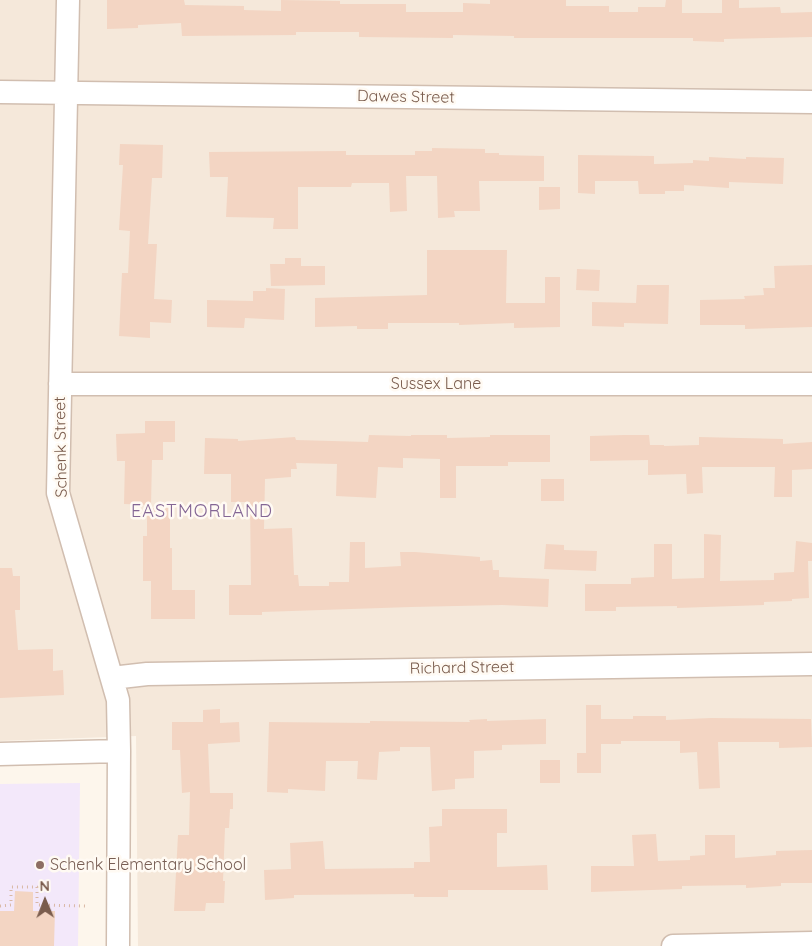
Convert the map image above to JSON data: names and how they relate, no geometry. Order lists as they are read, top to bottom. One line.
{"streets":{"street":["Dawes Street","Sussex Lane","Schenk Street","Richard Street"]},"crossings":[["Dawes Street","Schenk Street"],["Sussex Lane","Schenk Street"],["Schenk Street","Richard Street"]],"districts":["EASTMORLAND"],"places":["Schenk Elementary School"],"north":"top"}
